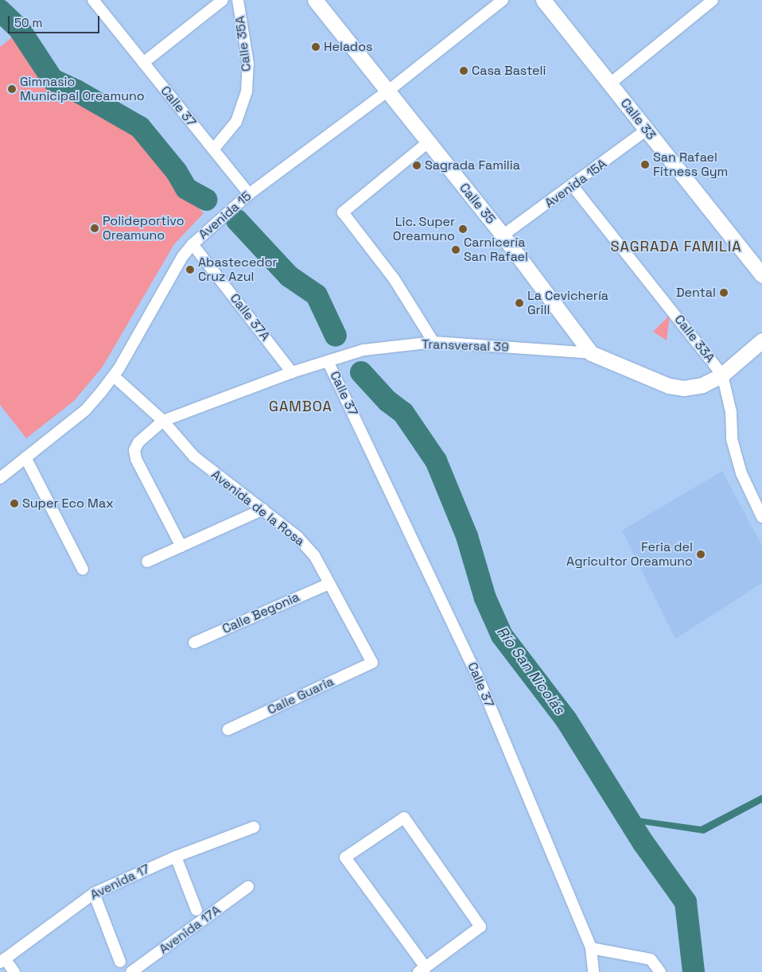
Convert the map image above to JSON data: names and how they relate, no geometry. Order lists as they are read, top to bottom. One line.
{"streets":{"main road":["Calle 33","Calle 35","Transversal 39"],"street":["Calle 35A","Calle 37","Avenida 15A","Avenida 15","Calle 37A","Calle 33A","Avenida de la Rosa","Calle Begonia","Calle Guaria","Avenida 17","Avenida 17A"]},"crossings":[["Calle 35A","Calle 37"],["Calle 37","Avenida 15"],["Calle 37","Transversal 39"],["Calle 33","Avenida 15A"],["Avenida 15A","Calle 35"],["Avenida 15A","Calle 33A"],["Calle 35","Avenida 15"],["Calle 35","Transversal 39"],["Avenida 15","Calle 37A"],["Avenida 15","Avenida de la Rosa"],["Calle 37A","Transversal 39"],["Calle 33A","Transversal 39"],["Transversal 39","Avenida de la Rosa"],["Avenida de la Rosa","Calle Begonia"],["Avenida de la Rosa","Calle Guaria"]],"districts":["SAGRADA FAMILIA","GAMBOA"],"water":["Río San Nicolás"],"places":["Helados","Casa Basteli","Gimnasio Municipal Oreamuno","San Rafael Fitness Gym","Sagrada Familia","Polideportivo Oreamuno","Lic. Super Oreamuno","Carnicería San Rafael","Abastecedor Cruz Azul","Dental","La Cevichería Grill","Super Eco Max","Feria del Agricultor Oreamuno"],"scale_bar":"50 m"}
